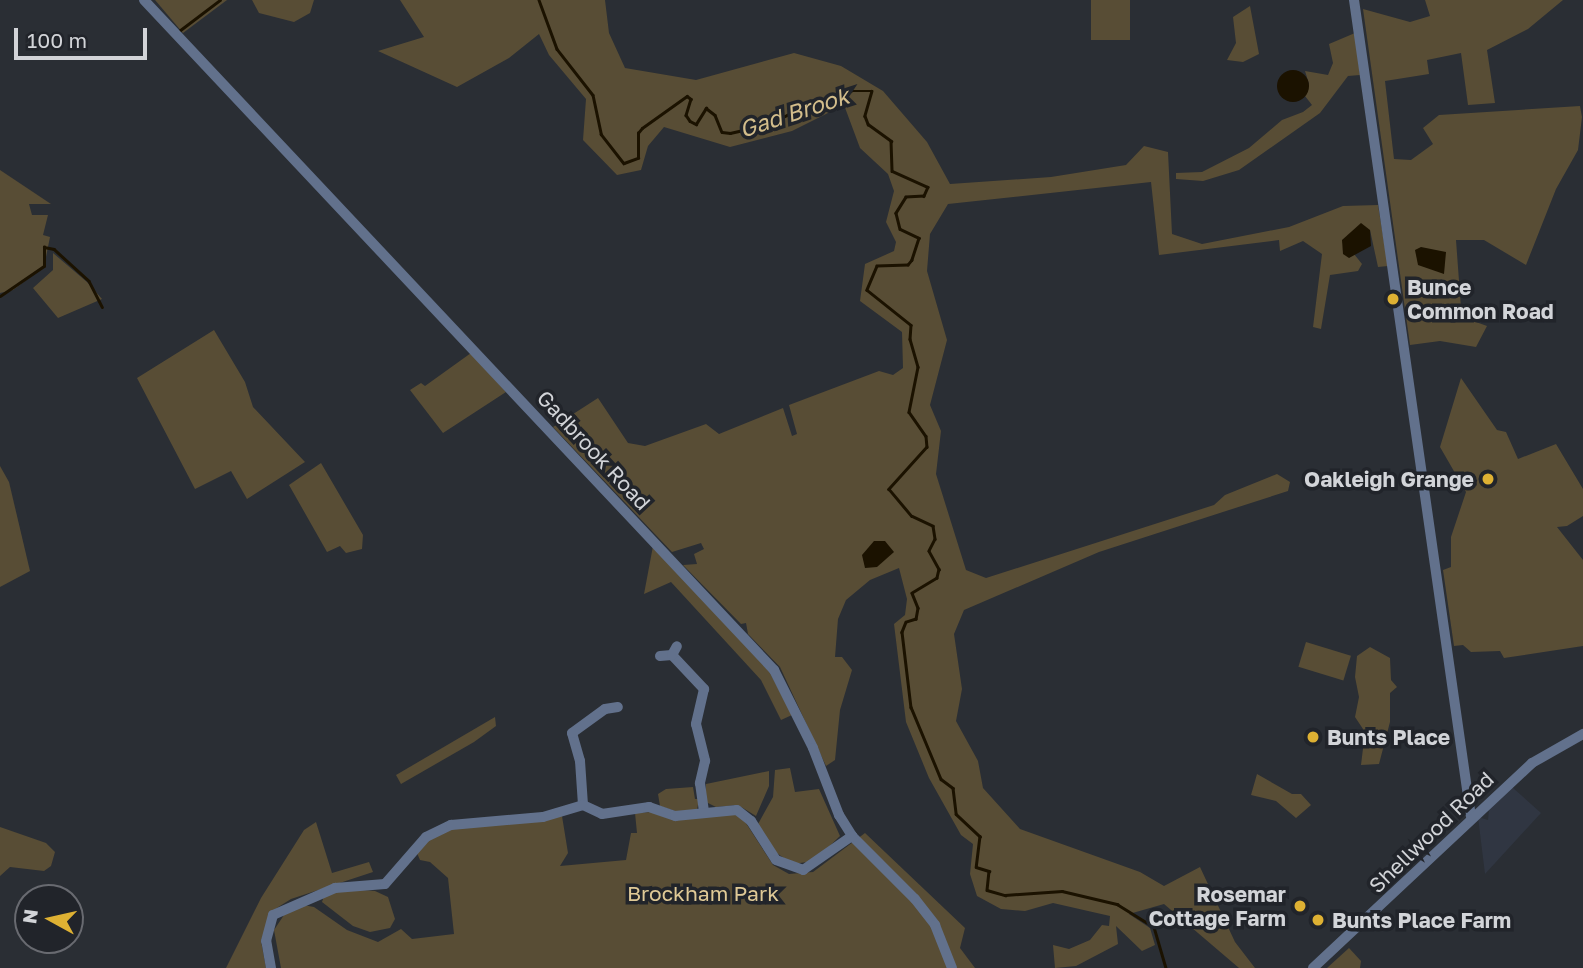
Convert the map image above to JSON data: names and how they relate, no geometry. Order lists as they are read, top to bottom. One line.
{"streets":{"street":["Gadbrook Road","Shellwood Road"]},"water":["Gad Brook"],"parks":["Brockham Park"],"places":["Bunce Common Road","Oakleigh Grange","Bunts Place","Rosemar Cottage Farm","Bunts Place Farm"],"scale_bar":"100 m","north":"left"}
